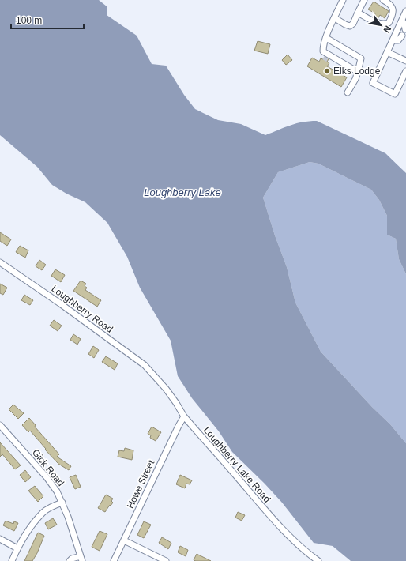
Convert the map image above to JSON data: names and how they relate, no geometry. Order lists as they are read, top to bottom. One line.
{"streets":{"street":["Loughberry Road","Loughberry Lake Road","Gick Road","Howe Street"]},"crossings":[["Loughberry Road","Loughberry Lake Road"],["Loughberry Lake Road","Howe Street"]],"water":["Loughberry Lake"],"places":["Elks Lodge"],"scale_bar":"100 m","north":"bottom right"}
